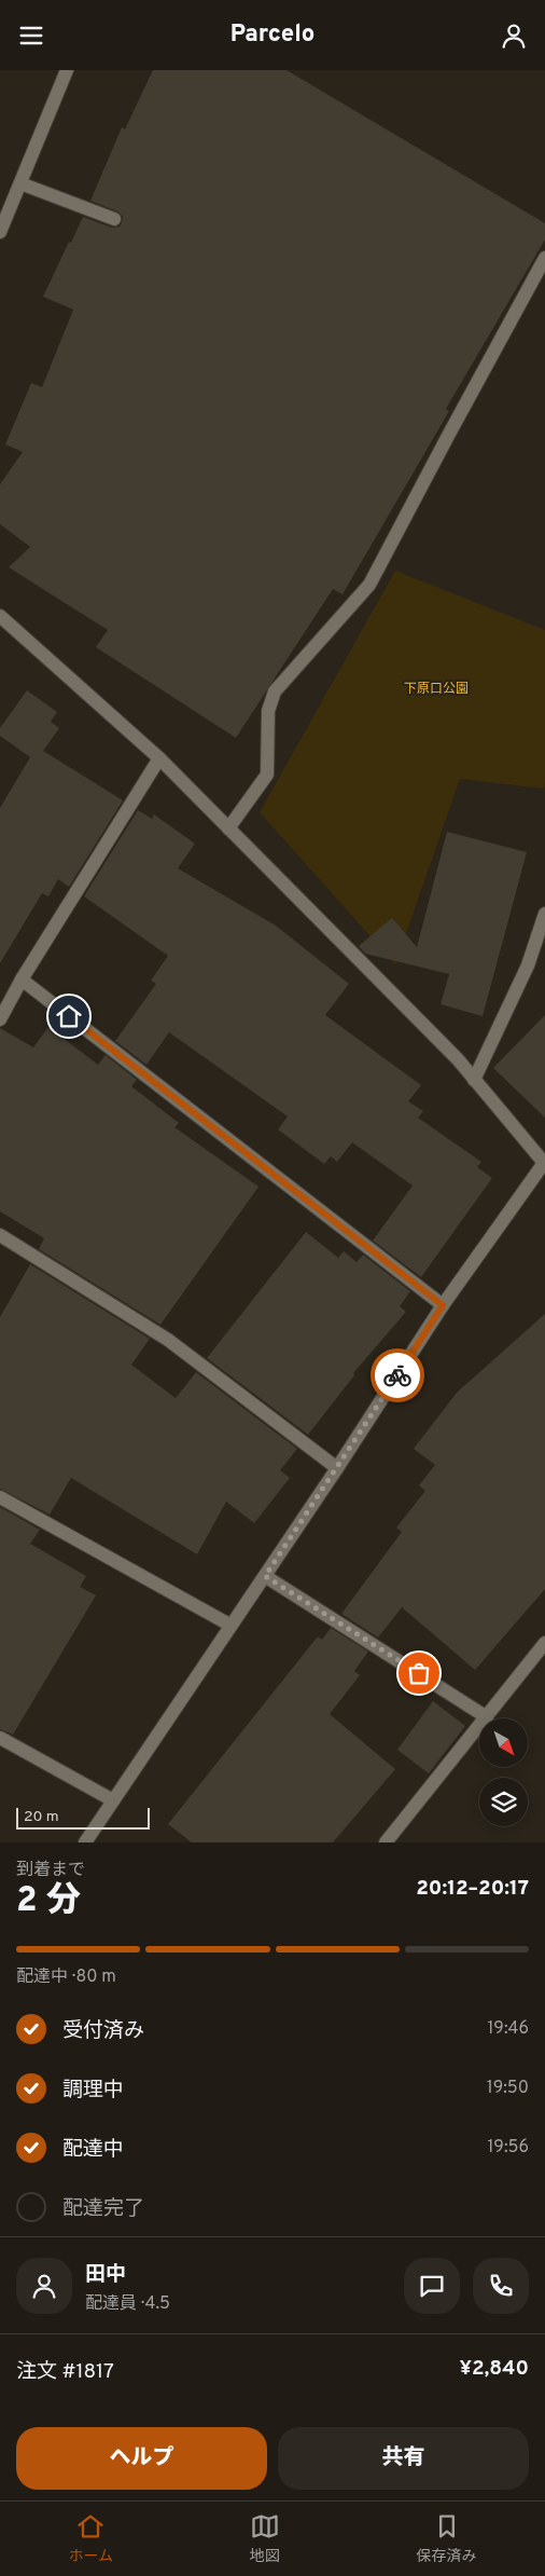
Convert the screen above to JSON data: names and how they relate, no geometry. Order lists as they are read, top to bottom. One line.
{"parks":["下原口公園"],"scale_bar":"20 m","north":"bottom right","page":{"header":"Parcelo","scale":"20 m","heading":["2 分","到着まで","20:12–20:17"],"panel":["田中","配達員 · 4.5","注文 #1817","¥2,840"],"bar":"配達中 · 80 m","list":[["受付済み","19:46"],["調理中","19:50"],["配達中","19:56"],"配達完了"],"buttons":["ヘルプ","共有"],"tabs":["ホーム","地図","保存済み"]}}
